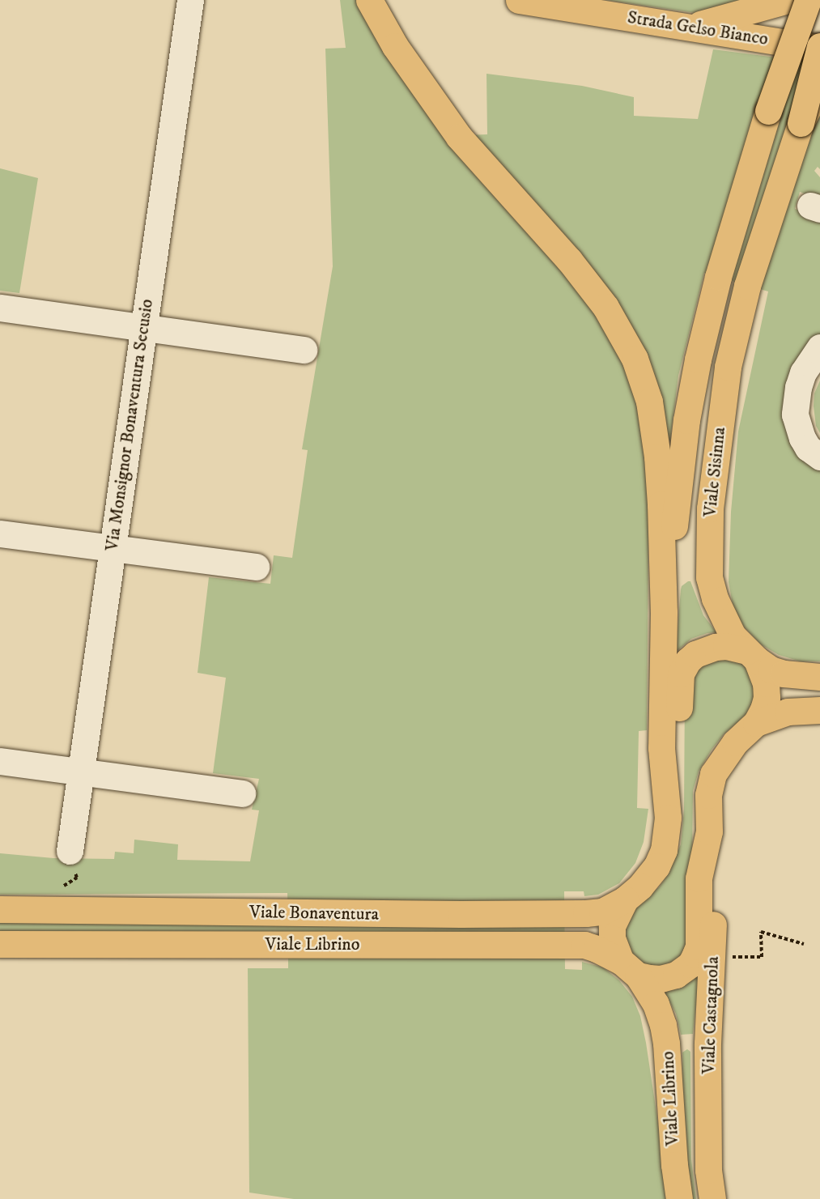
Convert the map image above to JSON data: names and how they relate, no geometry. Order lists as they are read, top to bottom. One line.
{"streets":{"main road":["Strada Gelso Bianco","Viale Sisinna","Viale Bonaventura","Viale Librino","Viale Castagnola"],"street":["Via Monsignor Bonaventura Secusio"]}}
